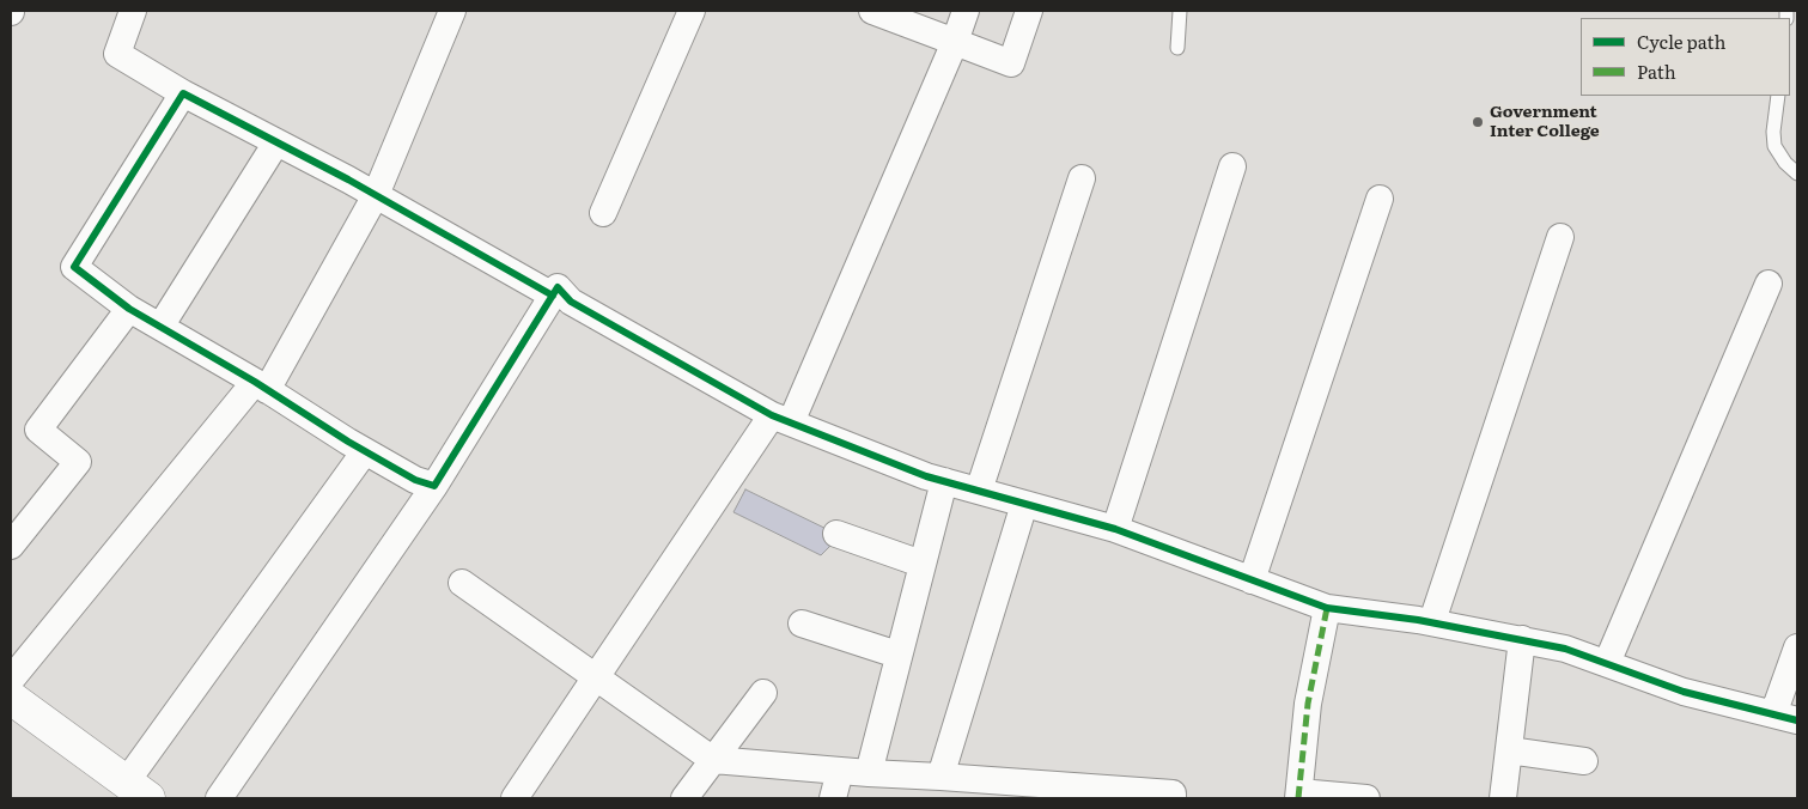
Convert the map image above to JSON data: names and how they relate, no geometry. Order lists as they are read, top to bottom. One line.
{"places":["Government Inter College"],"legend":["Cycle path","Path"]}
